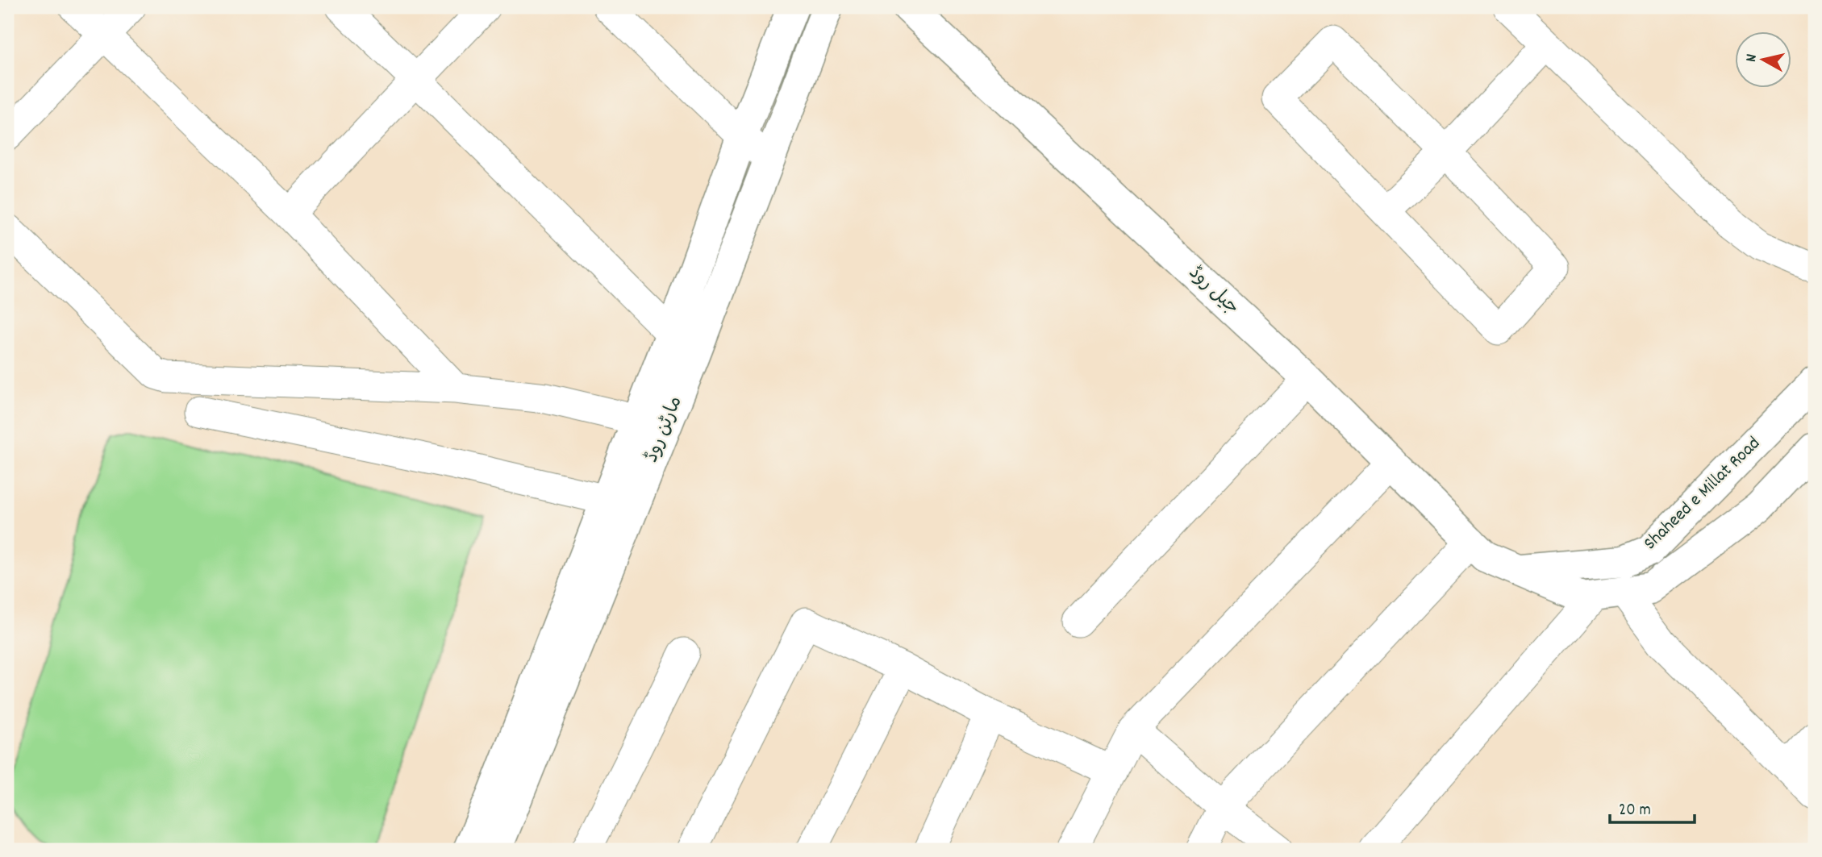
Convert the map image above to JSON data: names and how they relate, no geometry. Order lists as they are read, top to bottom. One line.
{"streets":{"main road":["جیل روڈ","مارٹن روڈ","Shaheed e Millat Road"]},"crossings":[["جیل روڈ","Shaheed e Millat Road"]],"scale_bar":"20 m","north":"left"}
